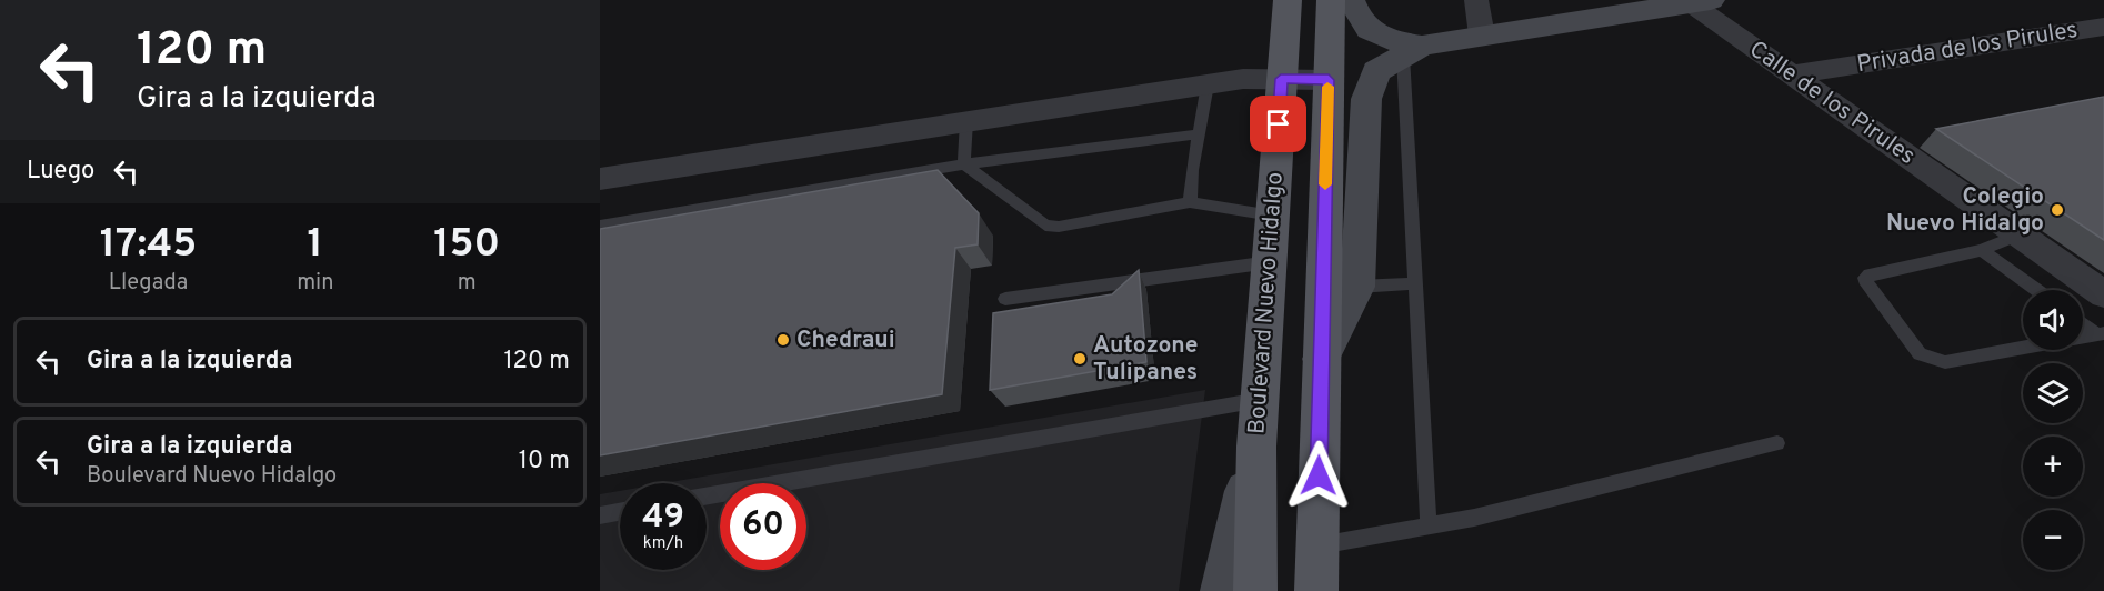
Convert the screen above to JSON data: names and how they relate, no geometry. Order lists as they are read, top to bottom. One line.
{"streets":{"main road":["Boulevard Nuevo Hidalgo"],"street":["Privada de los Pirules","Calle de los Pirules"]},"crossings":[["Privada de los Pirules","Calle de los Pirules"]],"places":["Colegio Nuevo Hidalgo","Chedraui","Autozone Tulipanes"],"page":{"turn":["120 m","Gira a la izquierda"],"then":"Luego","eta":["17:45","Llegada","1","min","150","m"],"map_buttons":["+","−"],"list":[{"name":"Gira a la izquierda","value":"120 m"},{"name":"Gira a la izquierda","note":"Boulevard Nuevo Hidalgo","value":"10 m"}],"speed":"49 km/h","limit":"60"}}
